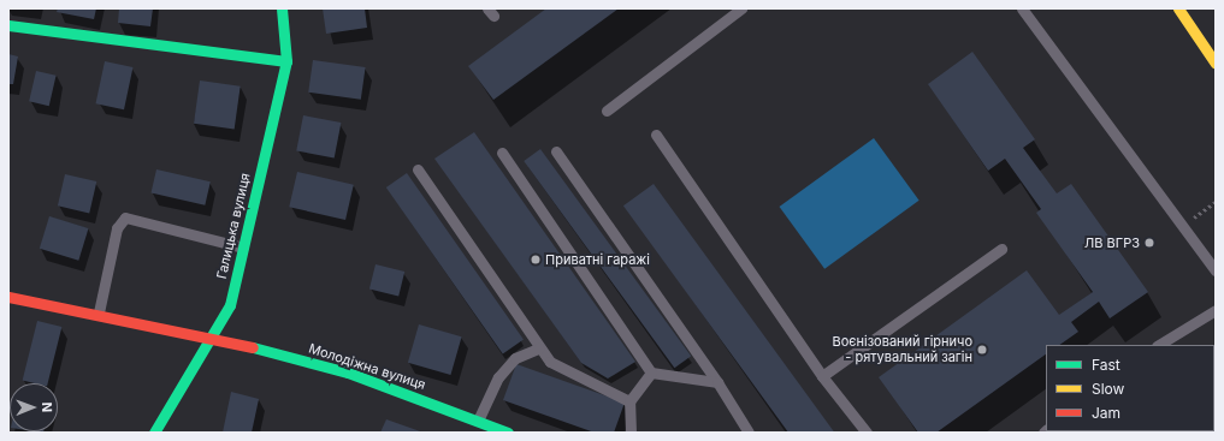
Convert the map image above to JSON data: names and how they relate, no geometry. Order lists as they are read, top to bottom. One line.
{"streets":{"street":["Галицька вулиця","Молодіжна вулиця"]},"crossings":[["Галицька вулиця","Молодіжна вулиця"]],"places":["ЛВ ВГРЗ","Приватні гаражі","Воєнізований гірничо - рятувальний загін"],"legend":["Fast","Slow","Jam"],"north":"right"}
